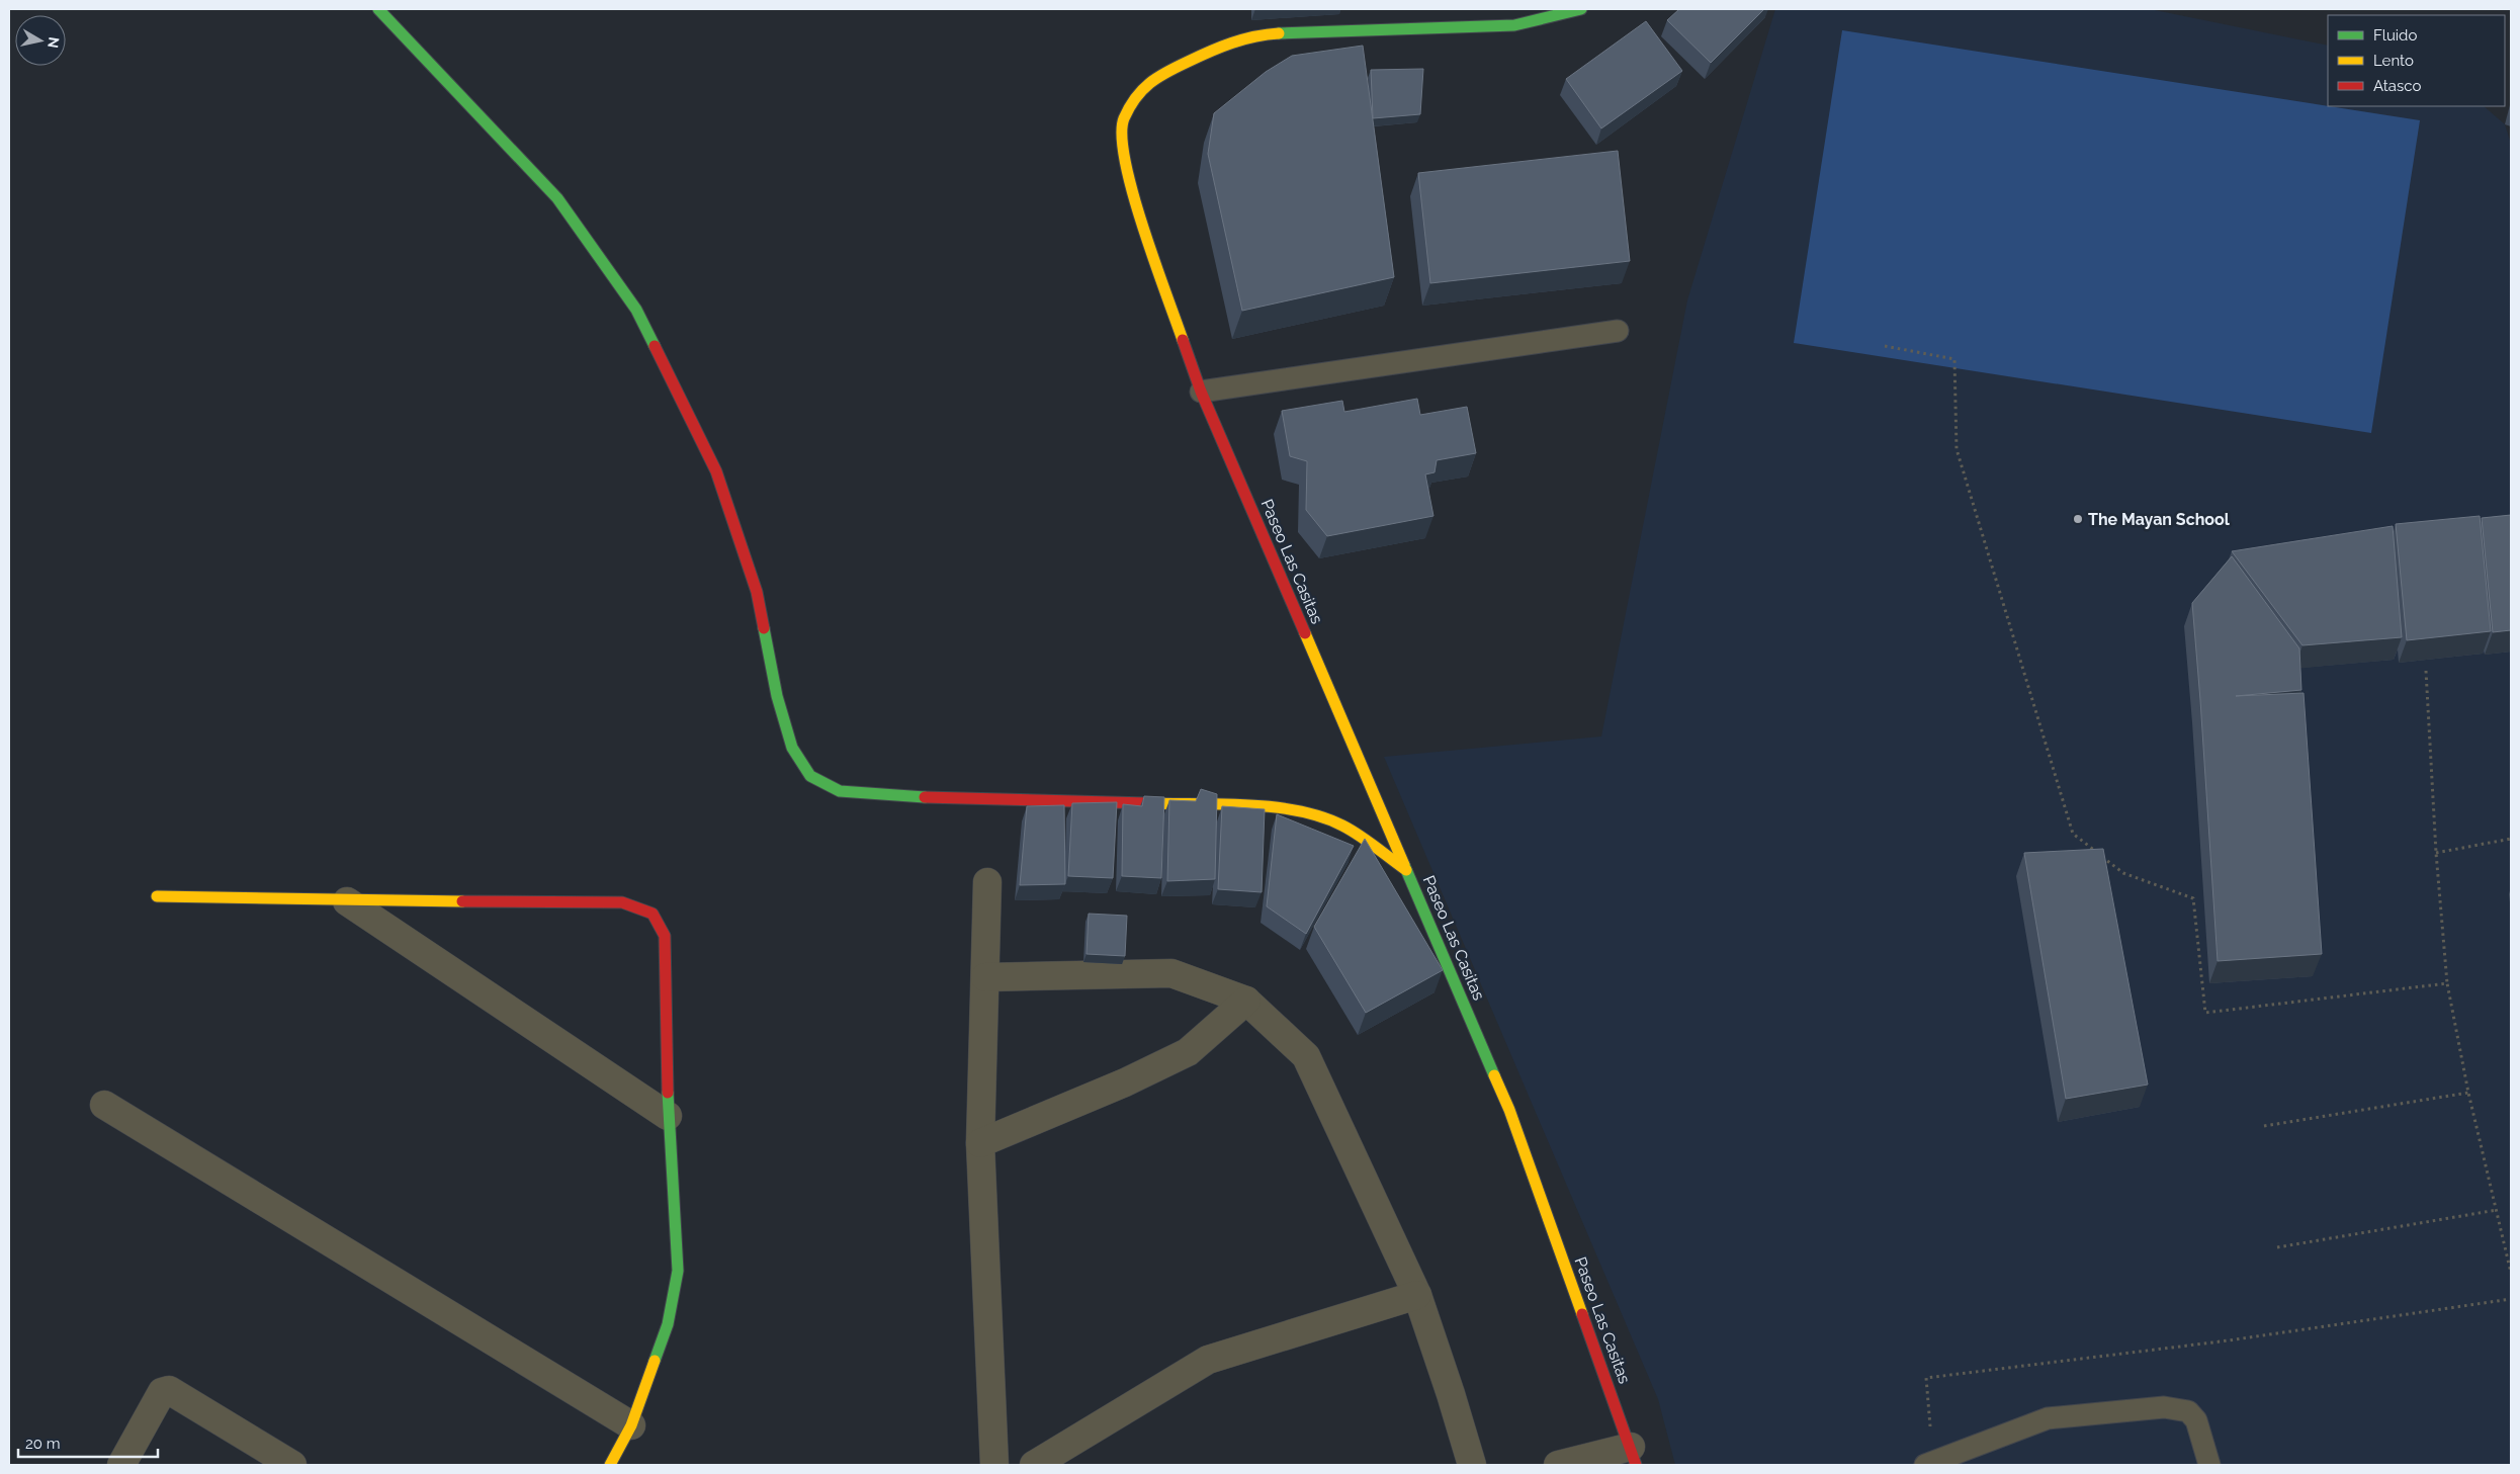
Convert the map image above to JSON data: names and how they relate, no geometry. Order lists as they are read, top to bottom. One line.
{"streets":{"street":["Paseo Las Casitas"]},"places":["The Mayan School"],"legend":["Fluido","Lento","Atasco"],"scale_bar":"20 m","north":"right"}
